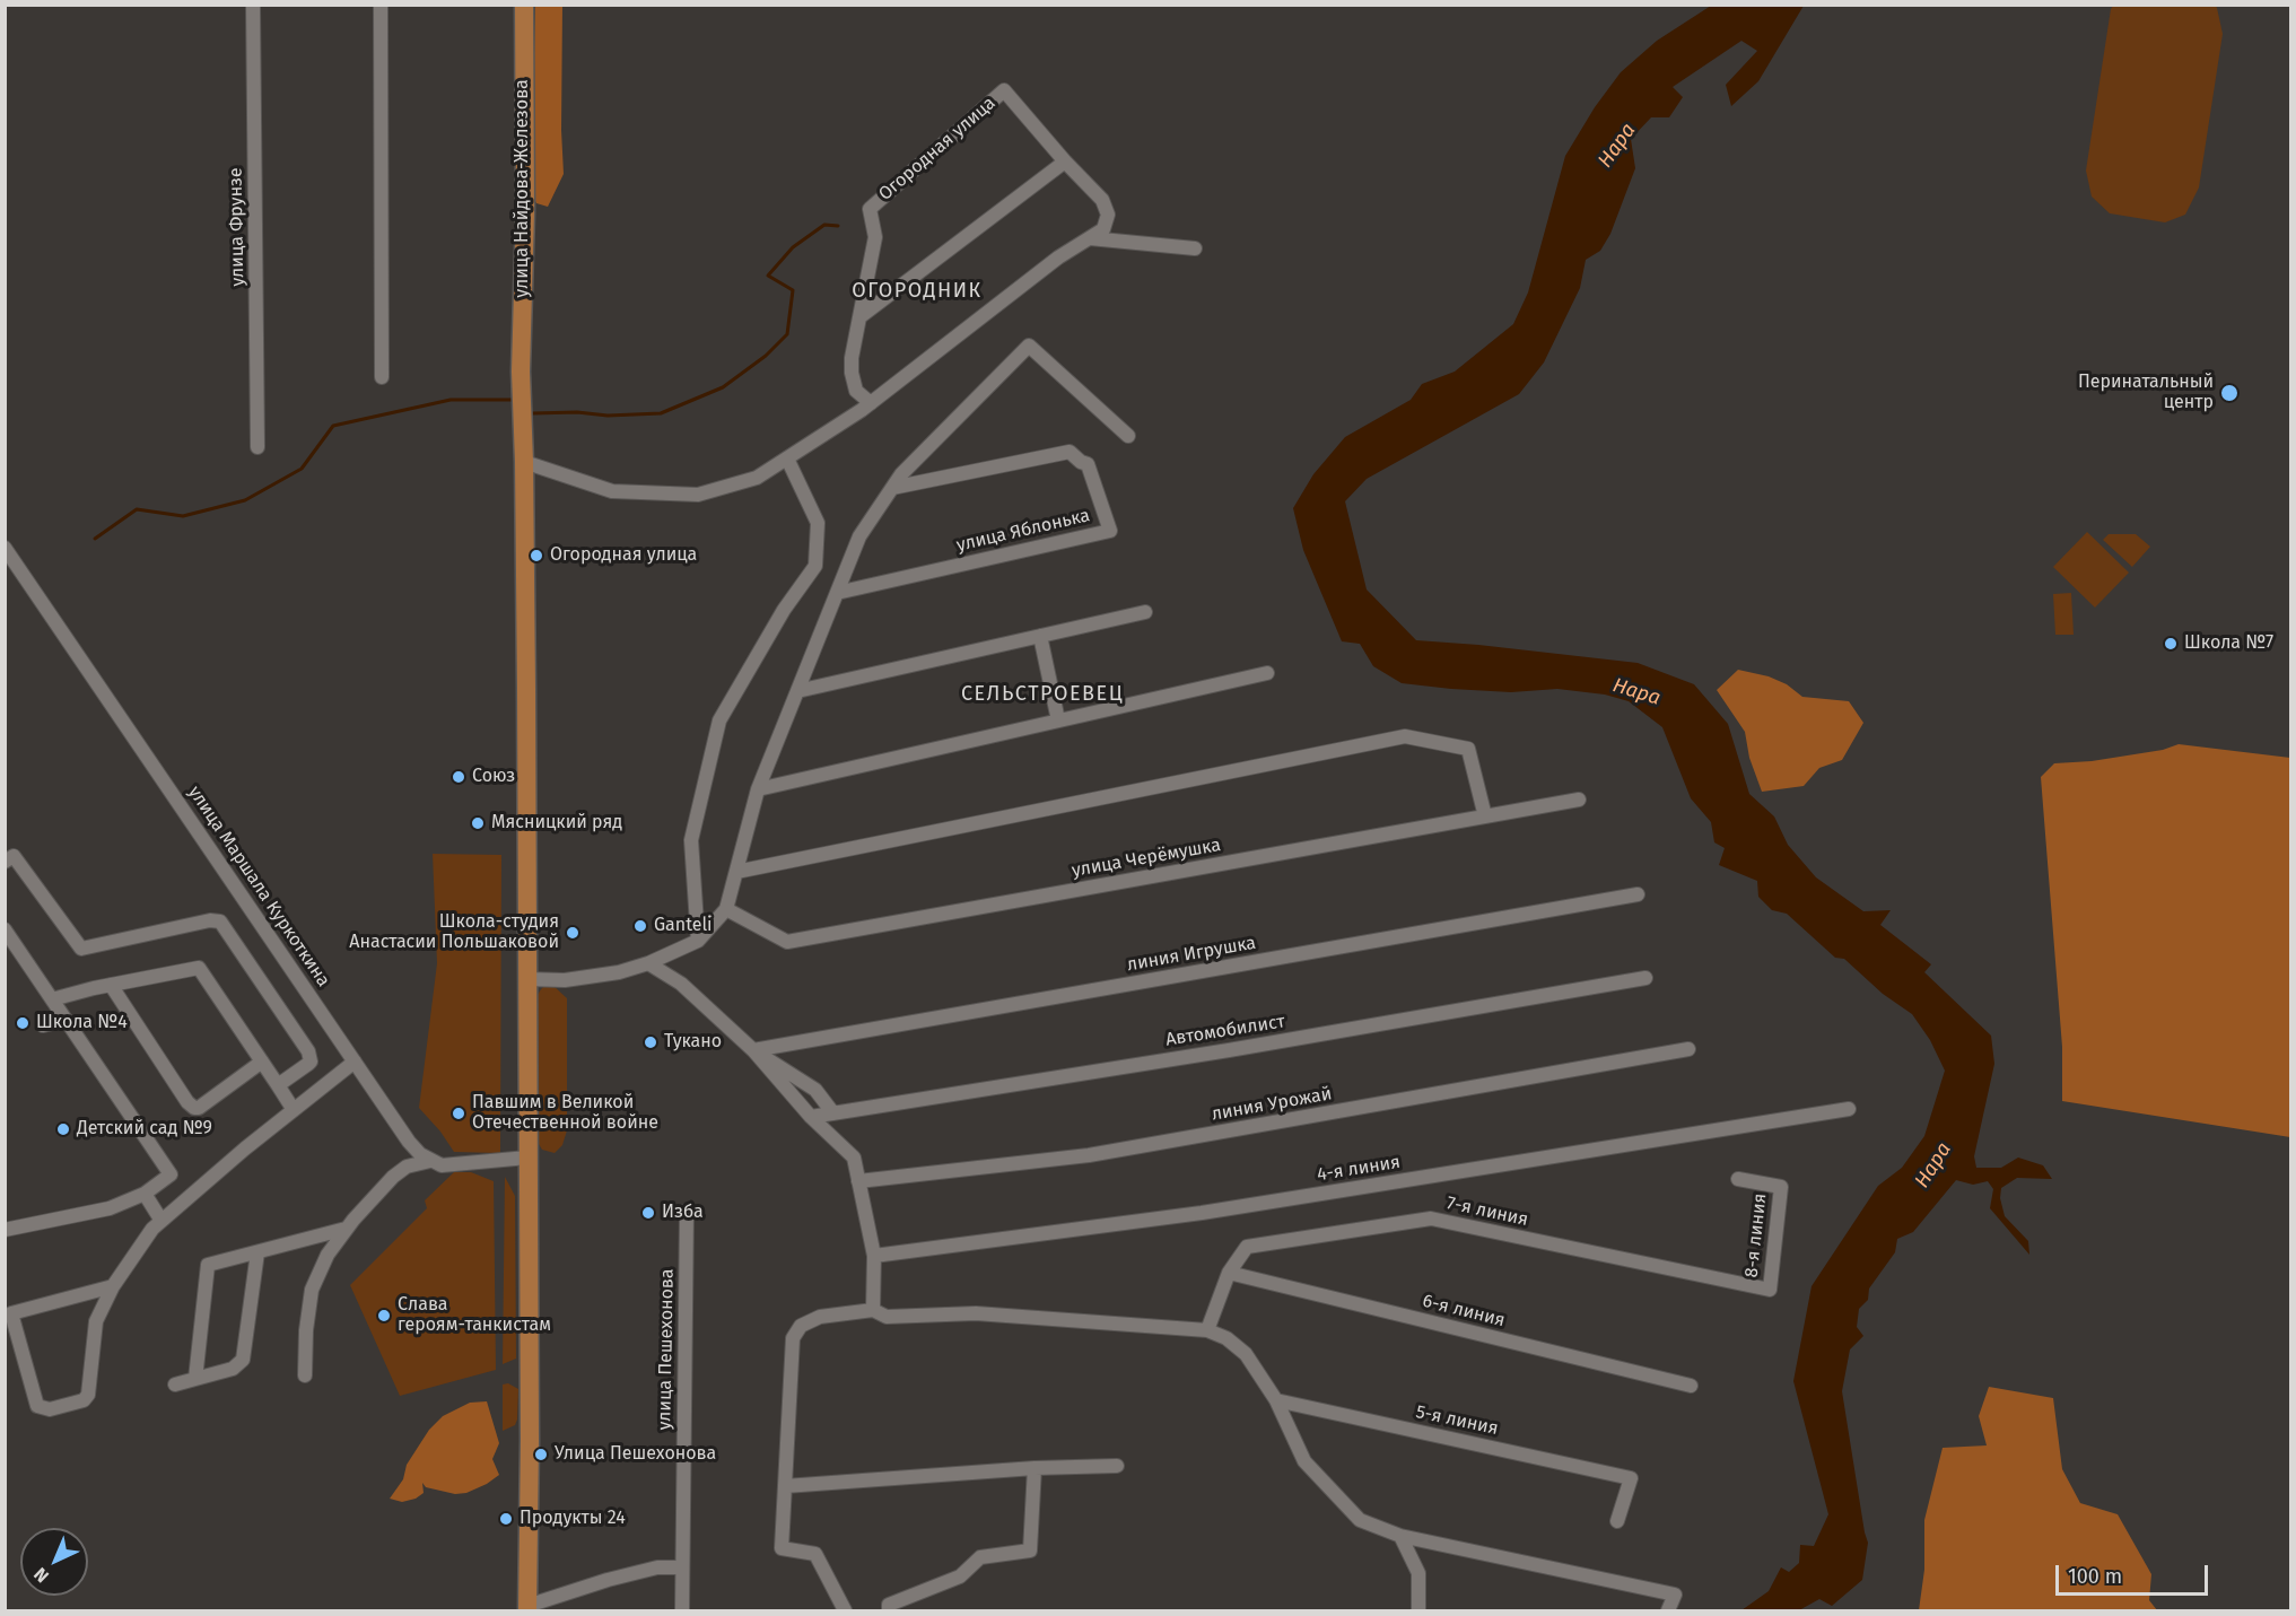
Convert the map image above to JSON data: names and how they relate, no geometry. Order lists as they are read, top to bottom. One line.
{"streets":{"main road":["улица Найдова-Железова"],"street":["Огородная улица","улица Фрунзе","улица Яблонька","улица Черёмушка","улица Маршала Куркоткина","линия Игрушка","Автомобилист","линия Урожай","4-я линия","7-я линия","8-я линия","6-я линия","улица Пешехонова","5-я линия"]},"crossings":[["Огородная улица","улица Найдова-Железова"],["7-я линия","8-я линия"],["7-я линия","6-я линия"]],"districts":["ОГОРОДНИК","СЕЛЬСТРОЕВЕЦ"],"water":["Нара"],"places":["Перинатальный центр","Огородная улица","Школа №7","Союз","Мясницкий ряд","Ganteli","Школа-студия Анастасии Польшаковой","Школа №4","Тукано","Павшим в Великой Отечественной войне","Детский сад №9","Изба","Слава героям-танкистам","Улица Пешехонова","Продукты 24"],"scale_bar":"100 m","north":"bottom left"}
